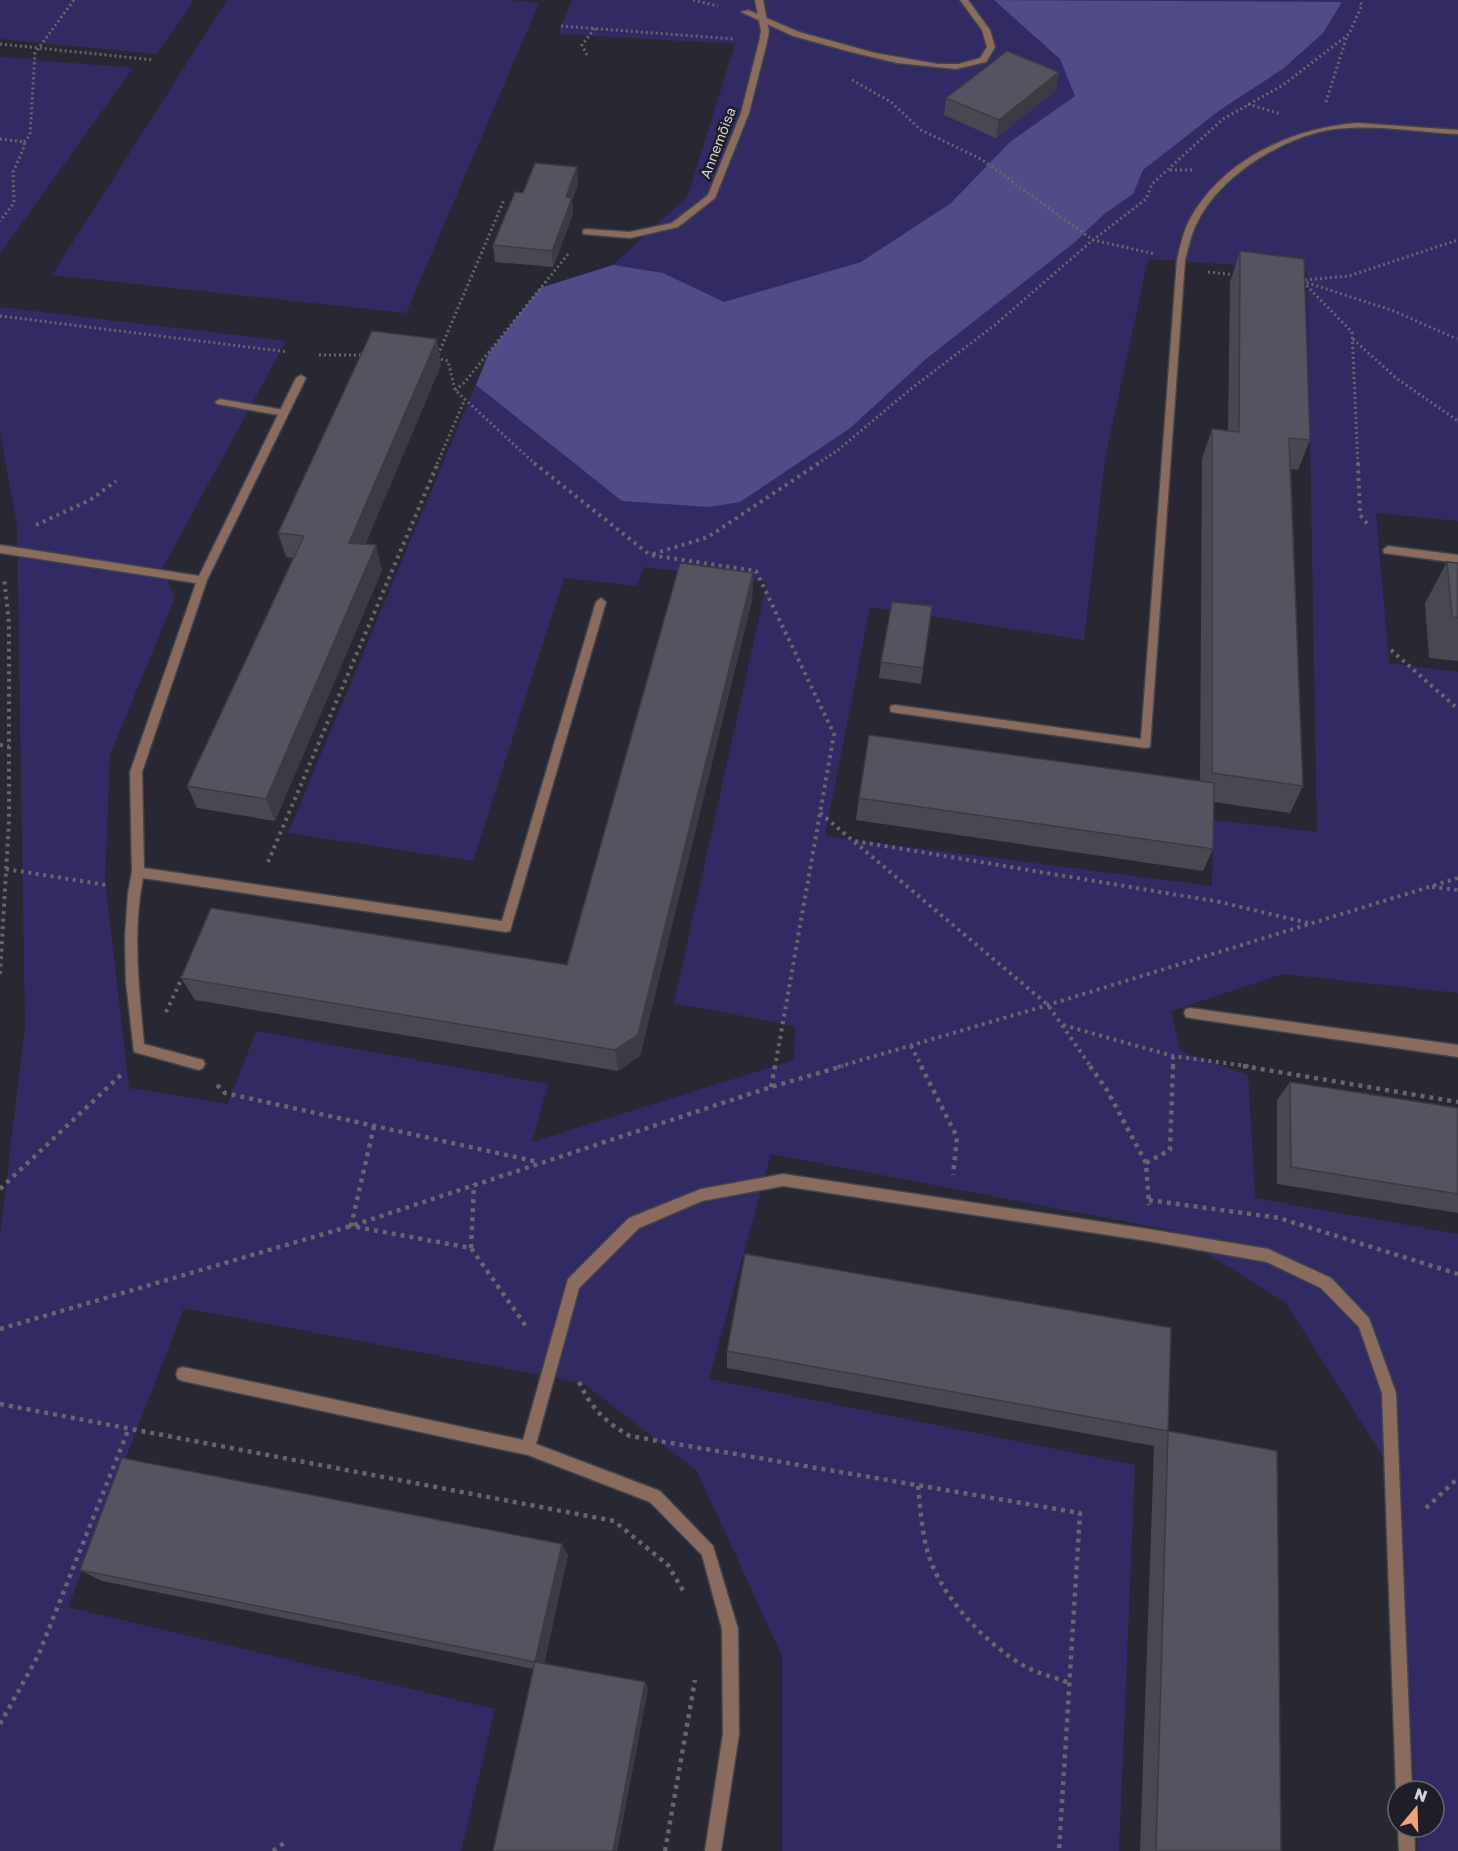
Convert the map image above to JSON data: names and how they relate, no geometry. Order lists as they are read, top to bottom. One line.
{"streets":{"street":["Annemõisa"]},"north":"top"}
